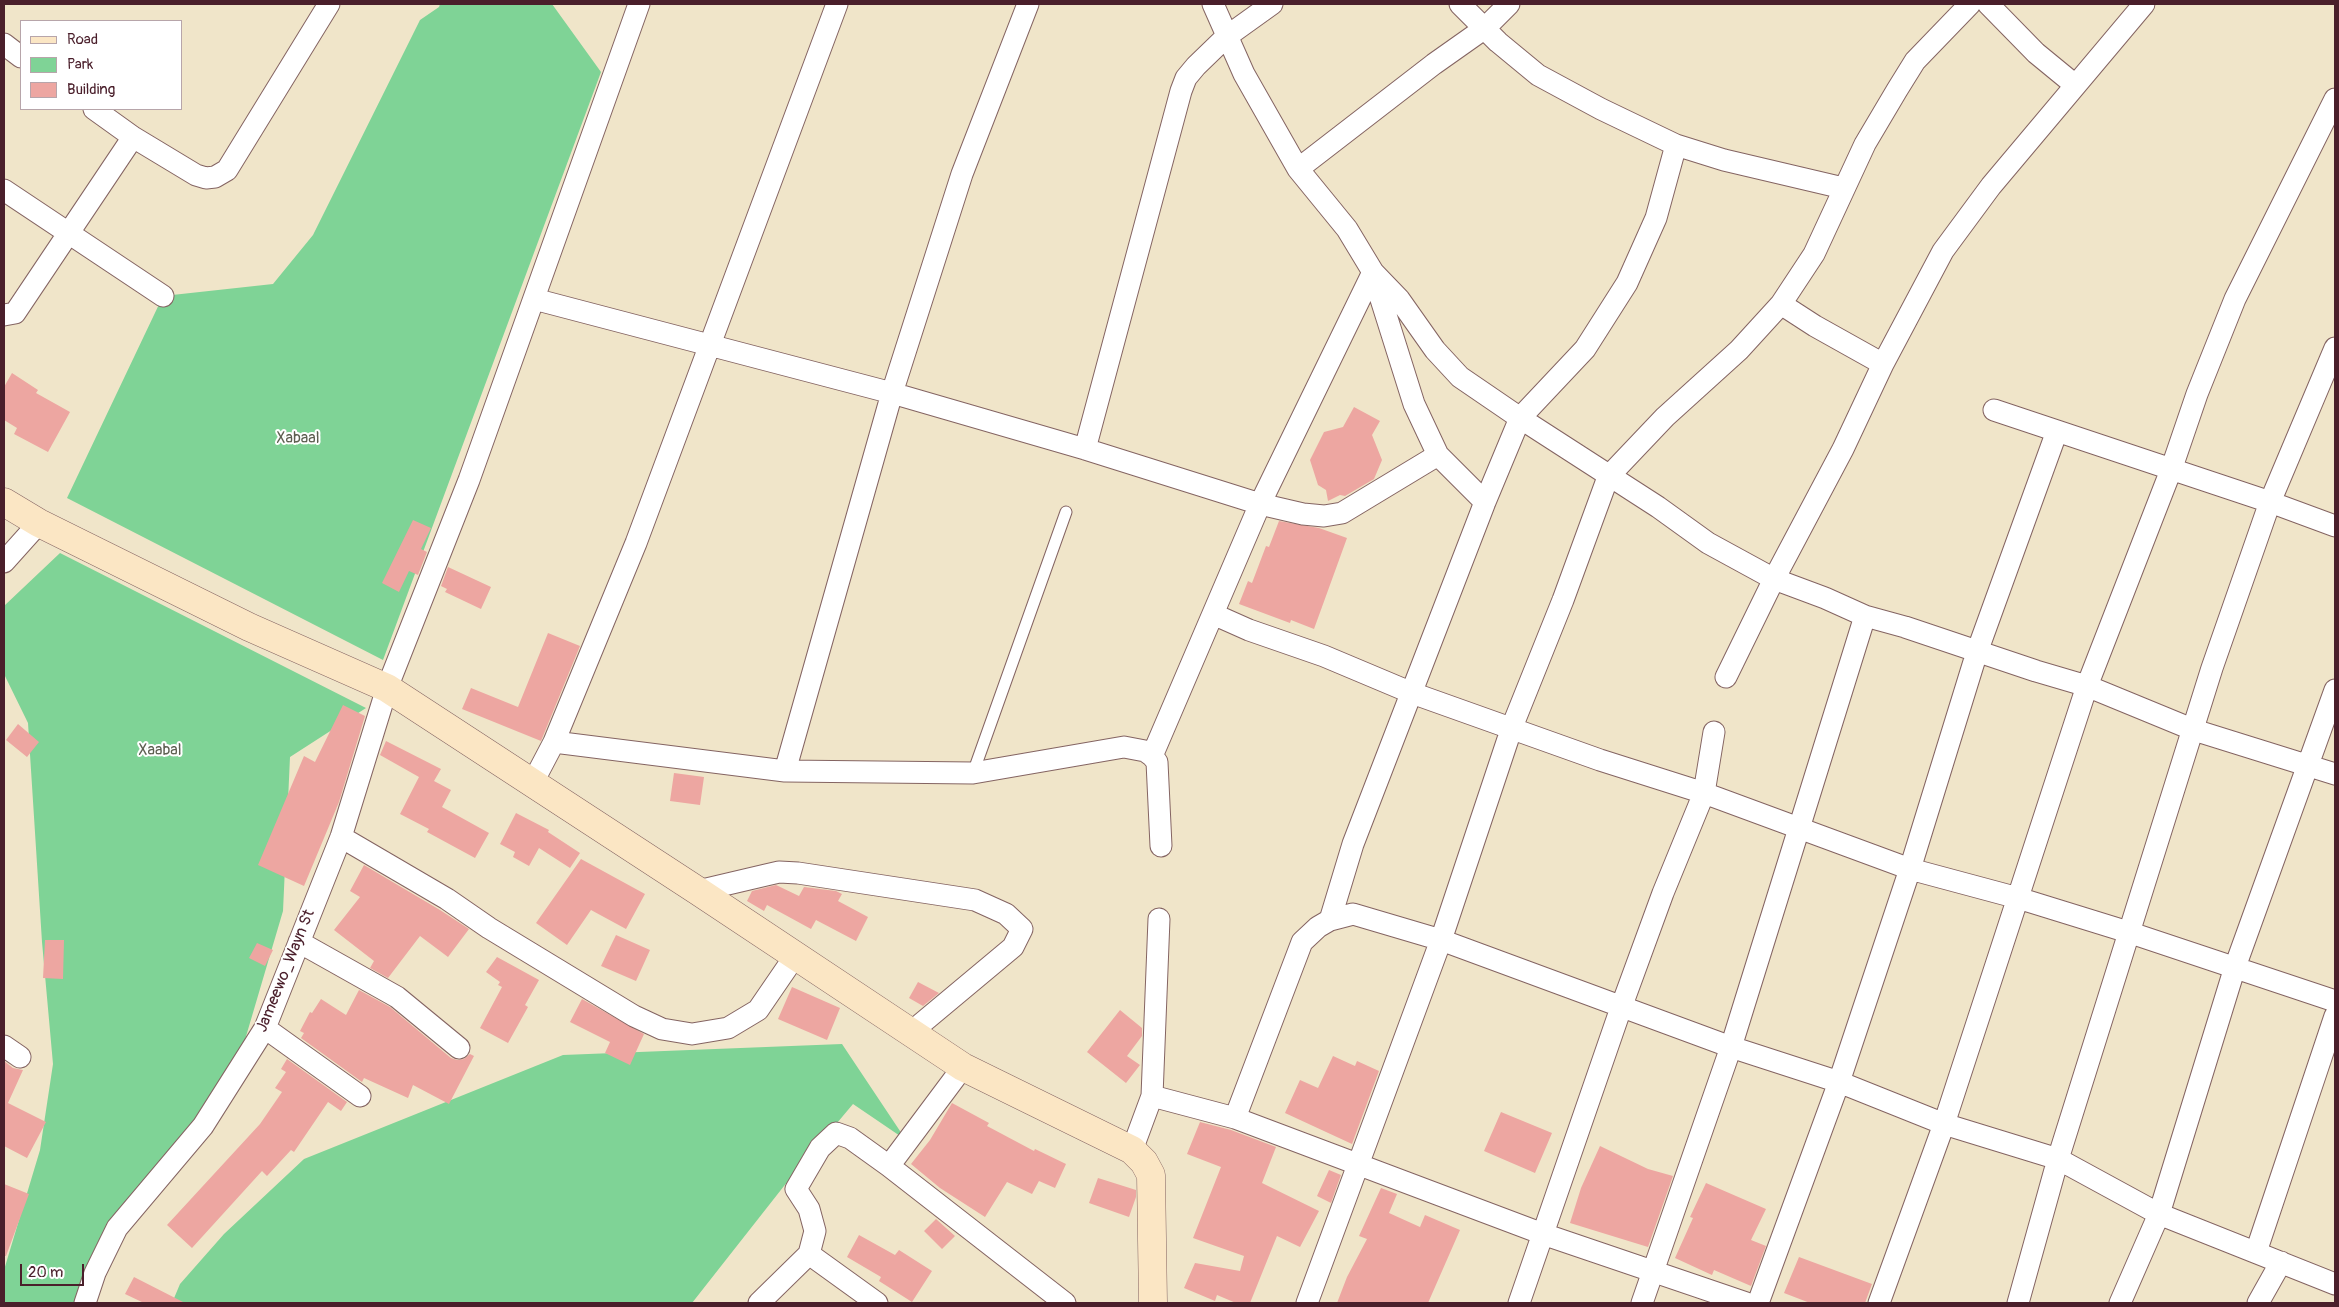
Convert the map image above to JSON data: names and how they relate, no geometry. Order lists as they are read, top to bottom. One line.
{"streets":{"street":["Jameewo_Wayn St"]},"parks":["Xabaal","Xaabal"],"legend":["Road","Park","Building"],"scale_bar":"20 m"}
